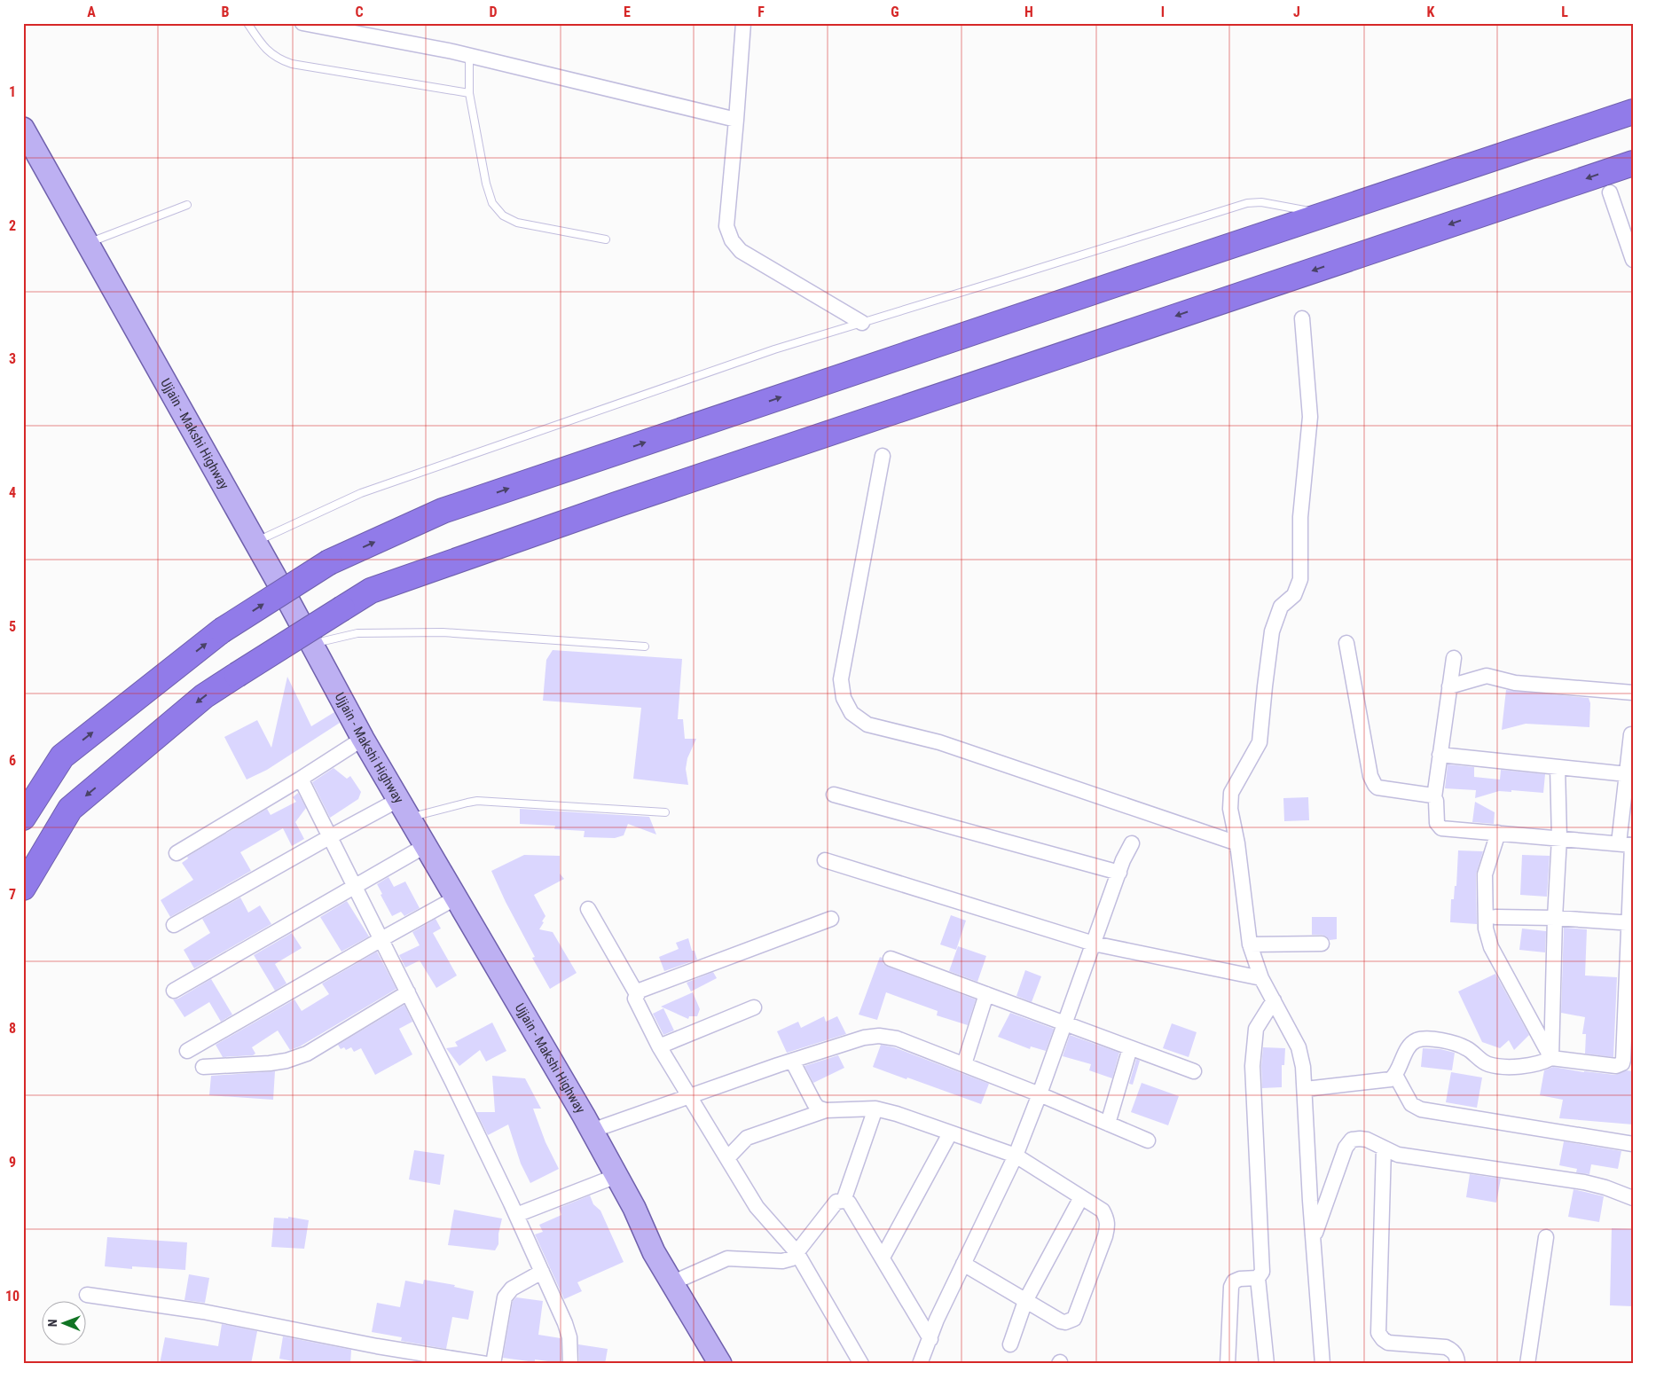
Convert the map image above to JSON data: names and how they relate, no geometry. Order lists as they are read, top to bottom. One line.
{"streets":{"main road":["Ujjain - Makshi Highway"]},"north":"left","grid":{"columns":["A","B","C","D","E","F","G","H","I","J","K","L"],"rows":["1","2","3","4","5","6","7","8","9","10"]}}
